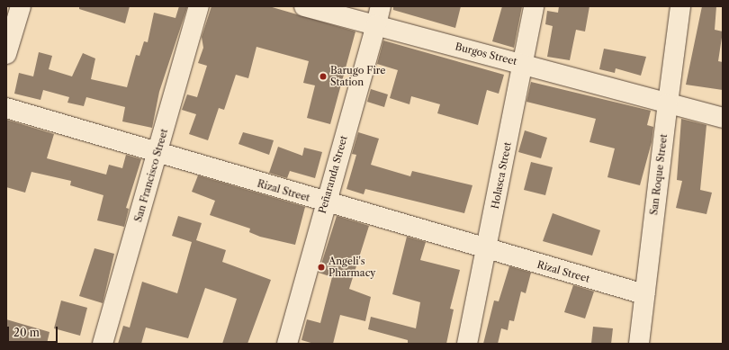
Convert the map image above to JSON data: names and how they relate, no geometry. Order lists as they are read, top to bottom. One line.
{"streets":{"street":["Burgos Street","Peñaranda Street","San Roque Street","San Francisco Street","Holasca Street","Rizal Street"]},"crossings":[["Burgos Street","Peñaranda Street"],["Burgos Street","San Roque Street"],["Burgos Street","Holasca Street"],["Peñaranda Street","Rizal Street"],["San Roque Street","Rizal Street"],["San Francisco Street","Rizal Street"],["Holasca Street","Rizal Street"]],"places":["Barugo Fire Station","Angeli's Pharmacy"],"scale_bar":"20 m"}
